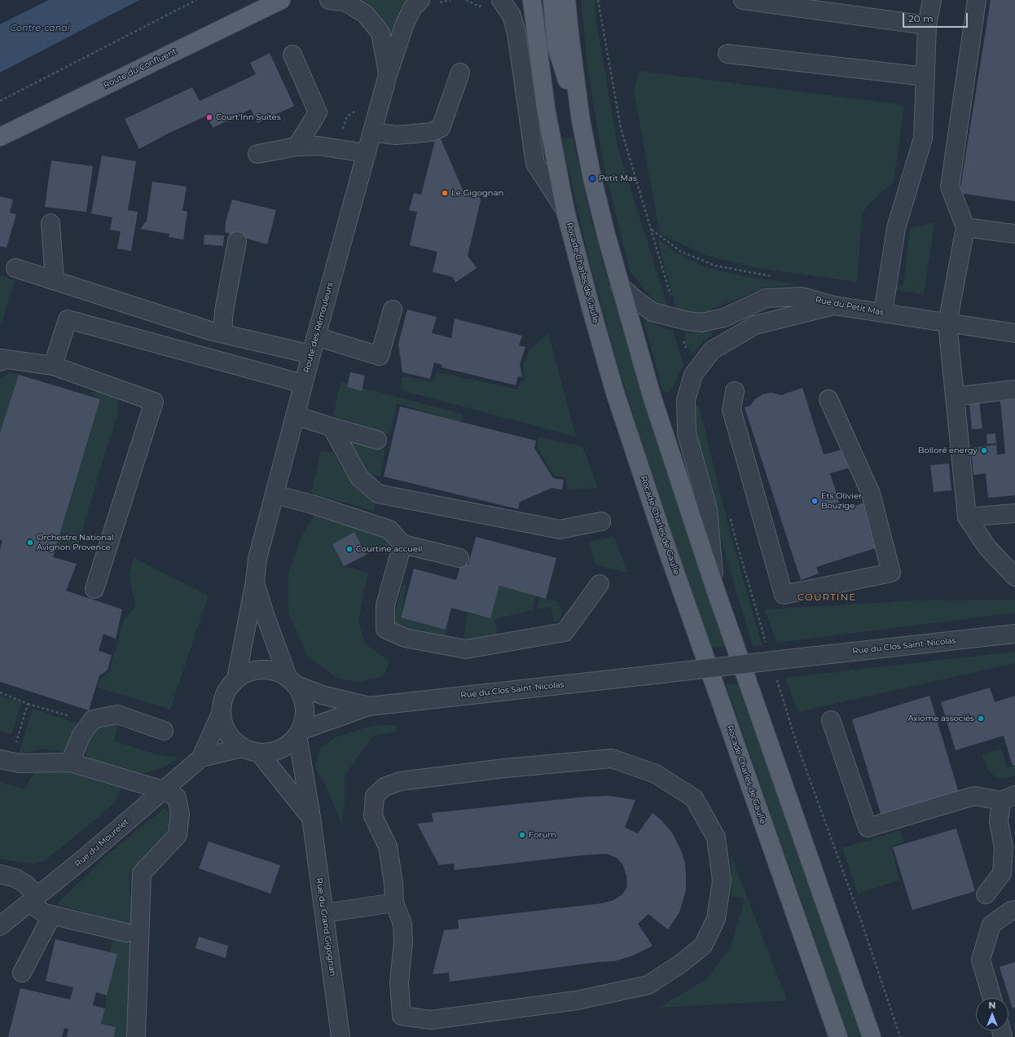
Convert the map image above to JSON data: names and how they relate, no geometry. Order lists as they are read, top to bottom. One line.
{"streets":{"main road":["Route du Confluent","Rocade Charles de Gaulle"],"street":["Rue du Petit Mas","Route des Rémouleurs","Rue du Clos Saint-Nicolas","Rue du Mourelet","Rue du Grand Gigognan"]},"crossings":[["Route des Rémouleurs","Rue du Clos Saint-Nicolas"],["Route des Rémouleurs","Rue du Mourelet"],["Route des Rémouleurs","Rue du Grand Gigognan"],["Rue du Clos Saint-Nicolas","Rue du Mourelet"],["Rue du Clos Saint-Nicolas","Rue du Grand Gigognan"],["Rue du Mourelet","Rue du Grand Gigognan"]],"districts":["COURTINE"],"water":["Contre-canal"],"places":["Court'Inn Suites","Petit Mas","Le Gigognan","Bolloré energy","Ets Olivier Bouzige","Orchestre National Avignon Provence","Courtine accueil","Axiome associés","Forum"],"scale_bar":"20 m","north":"top"}
